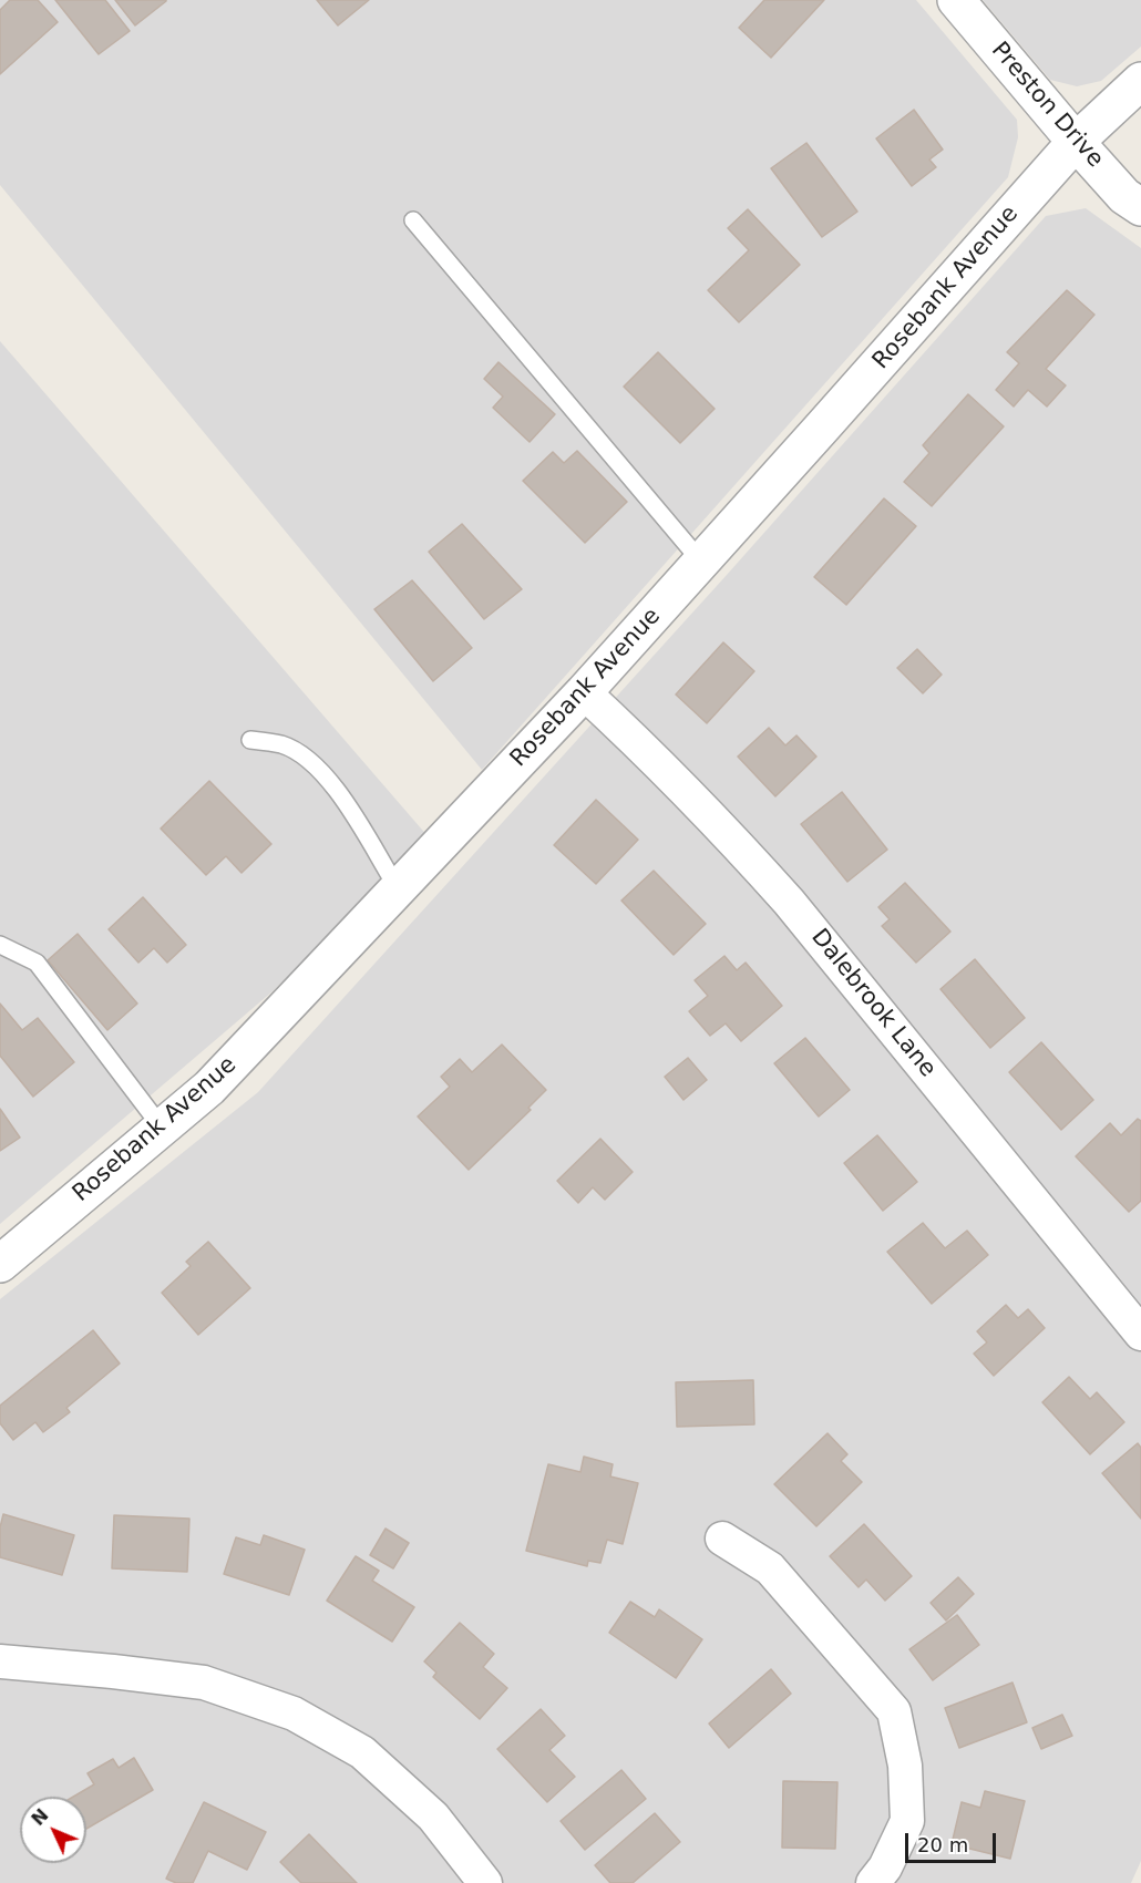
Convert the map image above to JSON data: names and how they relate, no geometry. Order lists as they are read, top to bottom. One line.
{"streets":{"street":["Preston Drive","Rosebank Avenue","Dalebrook Lane"]},"crossings":[["Preston Drive","Rosebank Avenue"],["Rosebank Avenue","Dalebrook Lane"]],"scale_bar":"20 m","north":"top left"}
